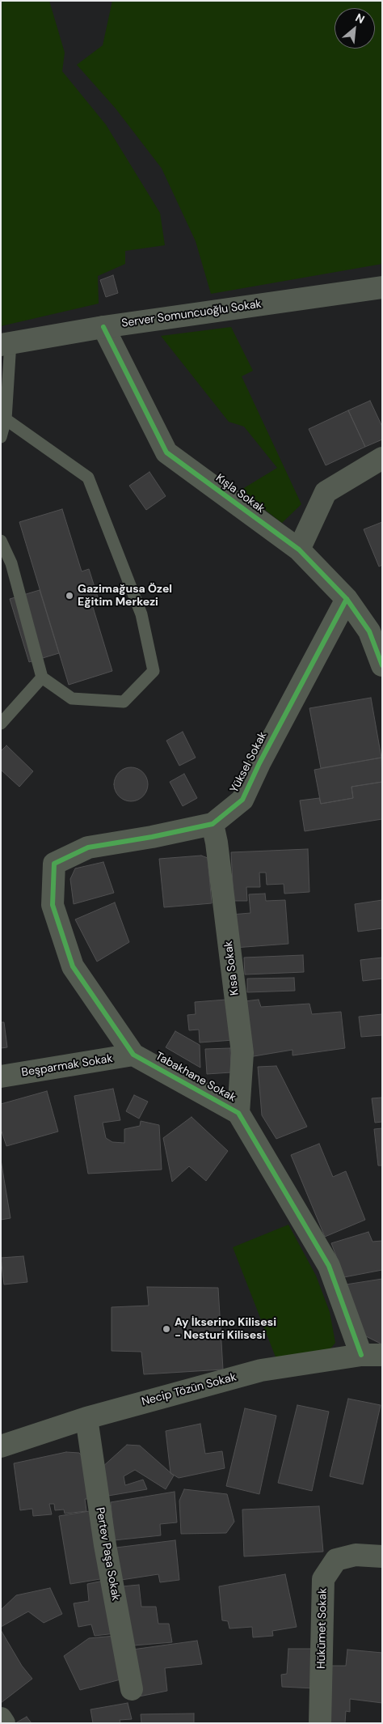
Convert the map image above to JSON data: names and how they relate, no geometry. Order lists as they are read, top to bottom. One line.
{"streets":{"street":["Server Somuncuoğlu Sokak","Kışla Sokak","Yüksel Sokak","Kısa Sokak","Beşparmak Sokak","Tabakhane Sokak","Necip Tözün Sokak","Pertev Paşa Sokak","Hükümet Sokak"]},"crossings":[["Server Somuncuoğlu Sokak","Kışla Sokak"],["Kışla Sokak","Yüksel Sokak"],["Yüksel Sokak","Kısa Sokak"],["Yüksel Sokak","Tabakhane Sokak"],["Kısa Sokak","Tabakhane Sokak"],["Beşparmak Sokak","Tabakhane Sokak"],["Tabakhane Sokak","Necip Tözün Sokak"],["Necip Tözün Sokak","Pertev Paşa Sokak"]],"places":["Gazimağusa Özel Eğitim Merkezi","Ay İkserino Kilisesi - Nesturi Kilisesi"],"north":"top right"}
